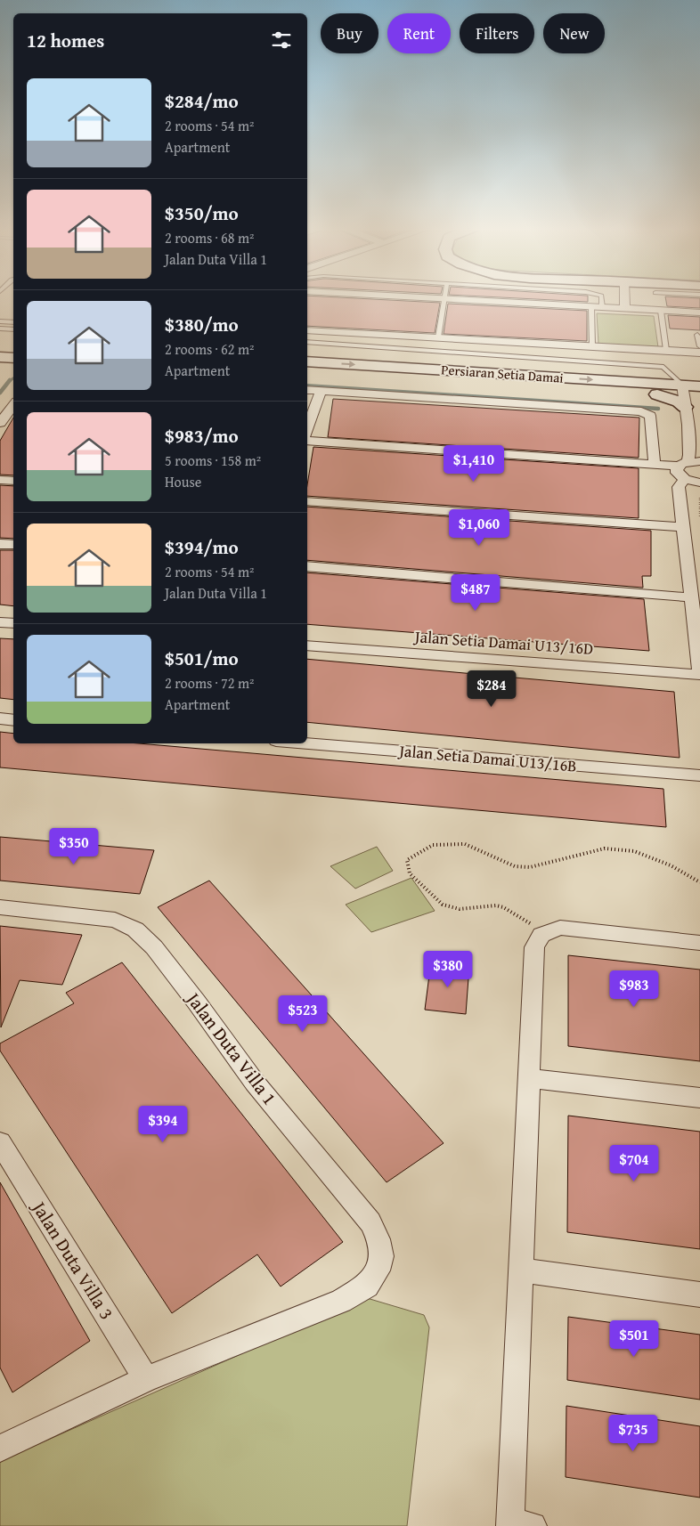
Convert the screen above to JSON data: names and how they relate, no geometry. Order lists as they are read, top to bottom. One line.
{"streets":{"street":["Persiaran Setia Damai","Jalan Setia Damai U13/16D","Jalan Setia Damai U13/16B","Jalan Duta Villa 1","Jalan Duta Villa 3"]},"crossings":[["Jalan Duta Villa 1","Jalan Duta Villa 3"]],"page":{"chip":["Buy","Rent","Filters","New"],"heading":"12 homes","list":[{"name":"$284/mo","note":"2 rooms · 54 m² · Apartment"},{"name":"$350/mo","note":"2 rooms · 68 m² · Jalan Duta Villa 1"},{"name":"$380/mo","note":"2 rooms · 62 m² · Apartment"},{"name":"$983/mo","note":"5 rooms · 158 m² · House"},{"name":"$394/mo","note":"2 rooms · 54 m² · Jalan Duta Villa 1"},{"name":"$501/mo","note":"2 rooms · 72 m² · Apartment"}],"price":["$1,410","$1,060","$487","$284","$350","$380","$983","$523","$394","$704","$501","$735"]}}
